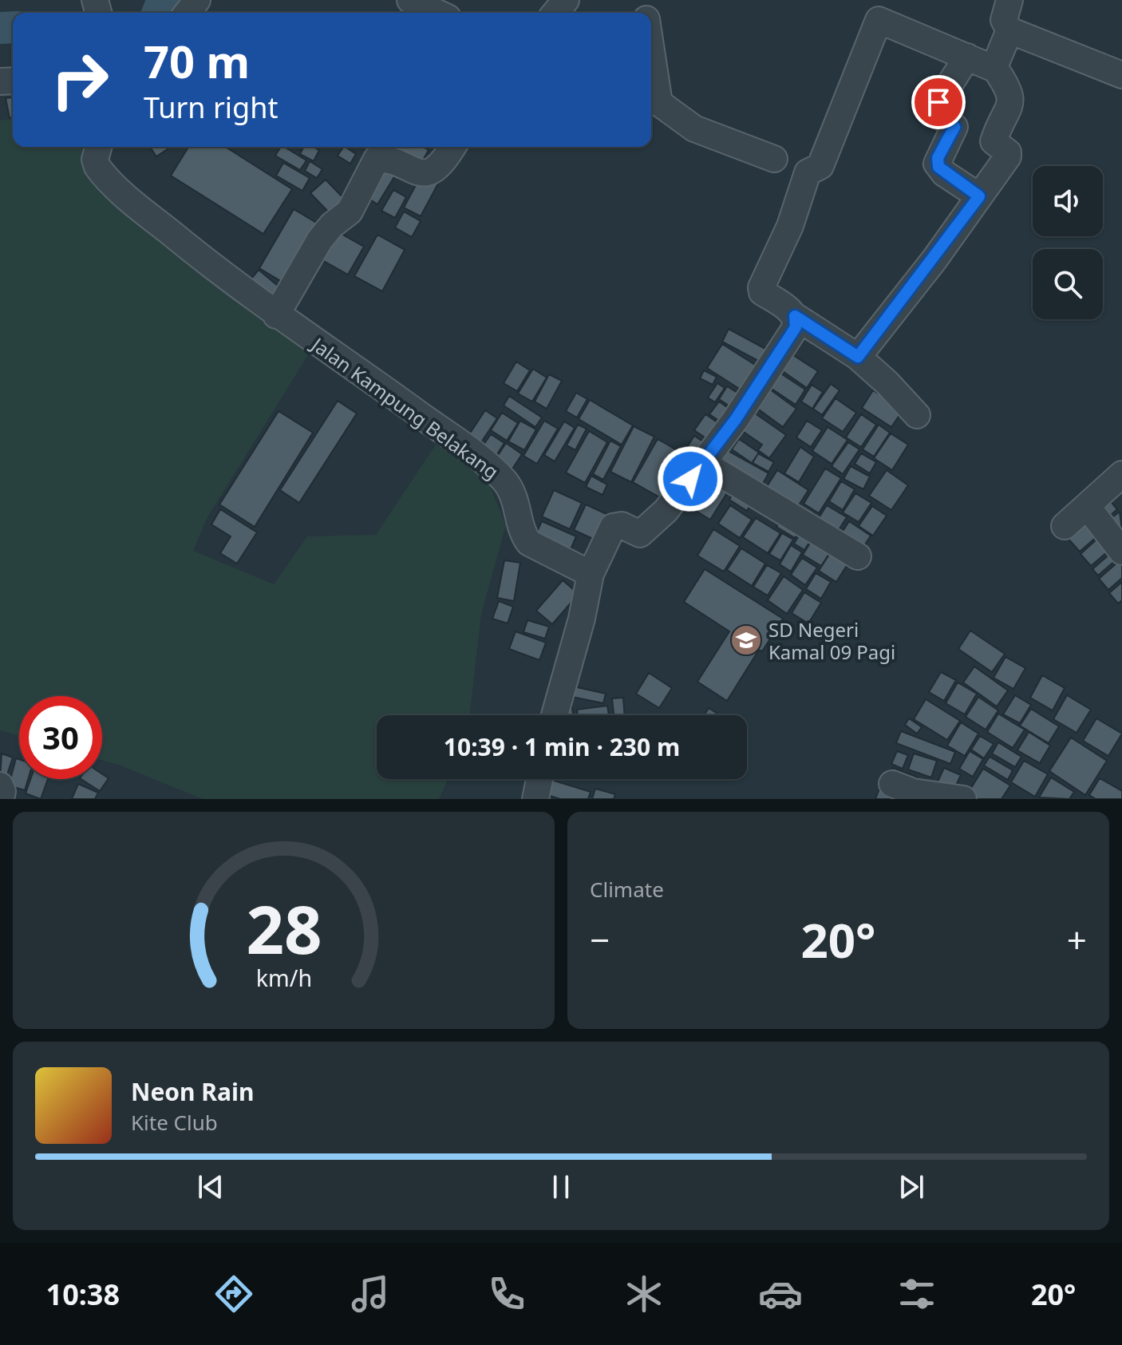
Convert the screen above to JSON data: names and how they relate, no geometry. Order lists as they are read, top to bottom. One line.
{"streets":{"street":["Jalan Kampung Belakang"]},"places":{"school or university":["SD Negeri Kamal 09 Pagi"]},"page":{"turn":["70 m","Turn right"],"limit":"30","trip":"10:39 · 1 min · 230 m","tile":"Climate","heat":["−","20°","+"],"song":["Neon Rain","Kite Club"],"tabs":["10:38","20°"],"gauge":["28","km/h"]}}
